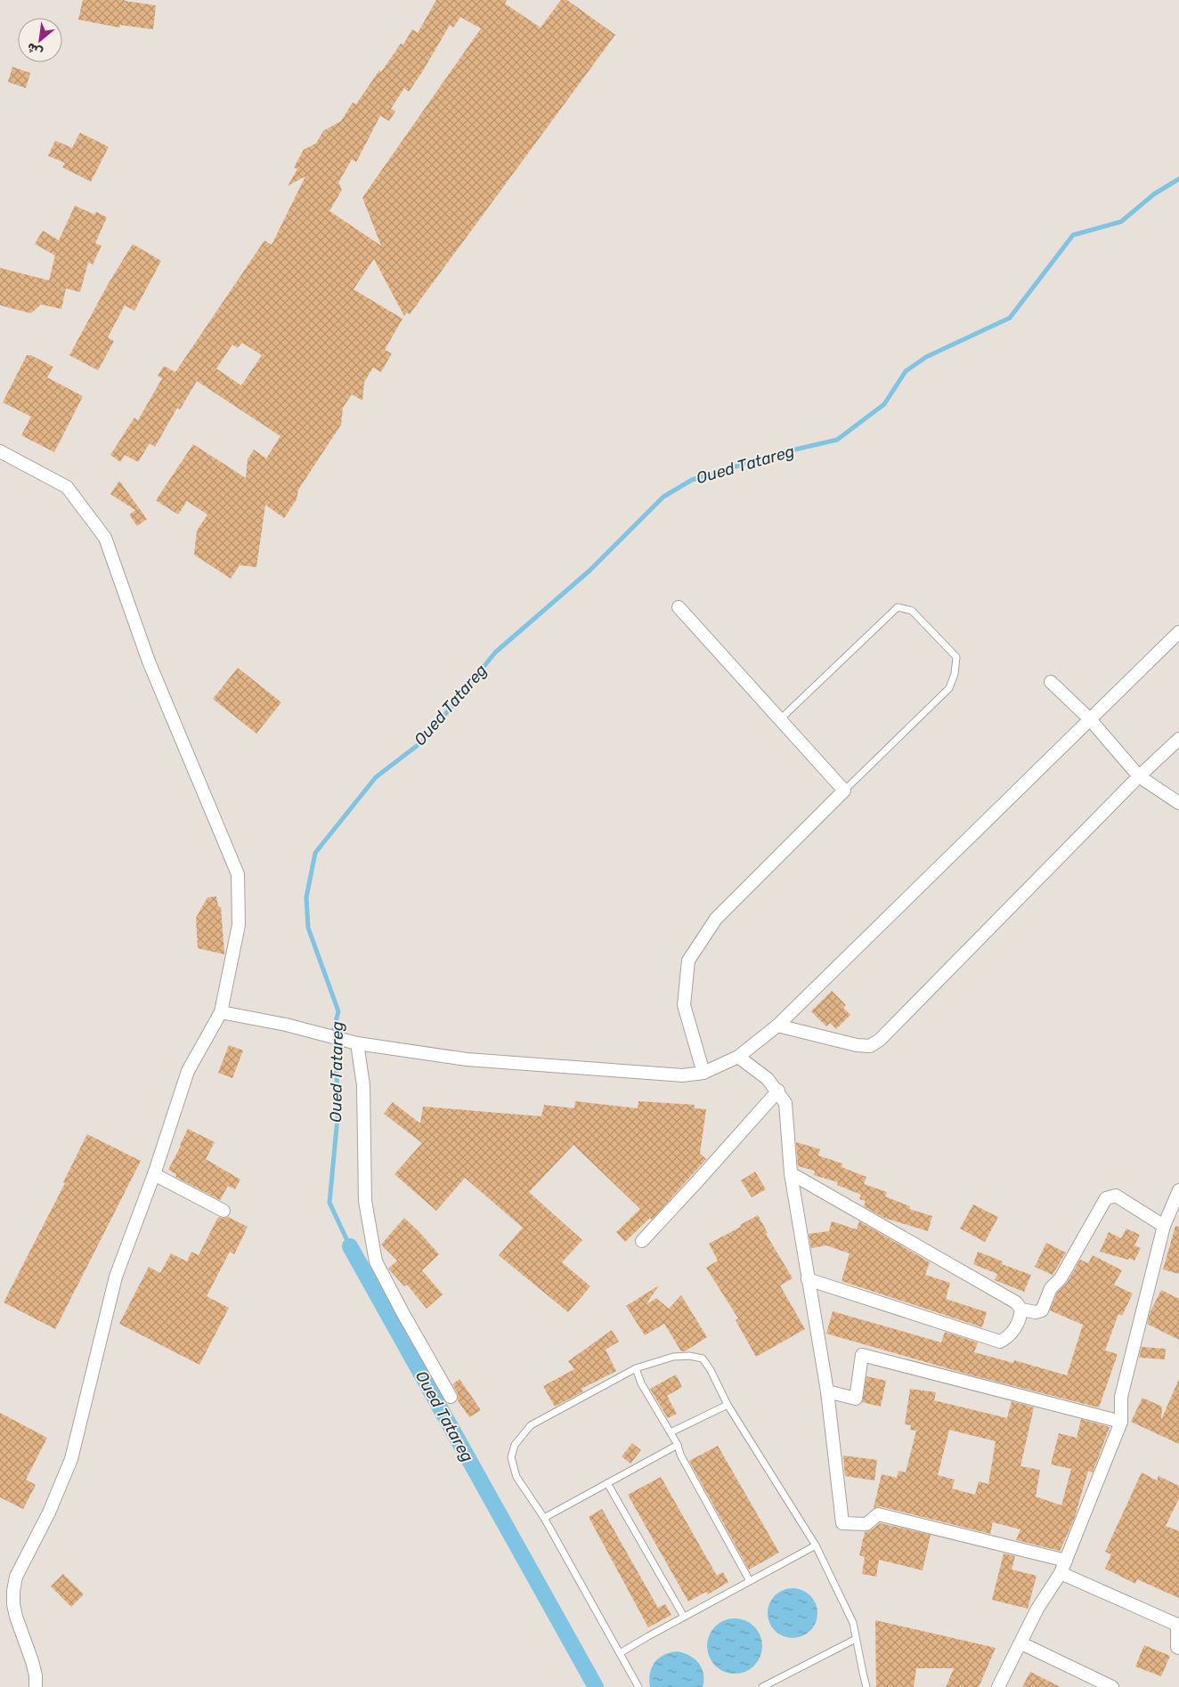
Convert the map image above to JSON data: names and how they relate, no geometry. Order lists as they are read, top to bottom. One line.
{"water":["Oued Tatareg"],"north":"bottom left"}
